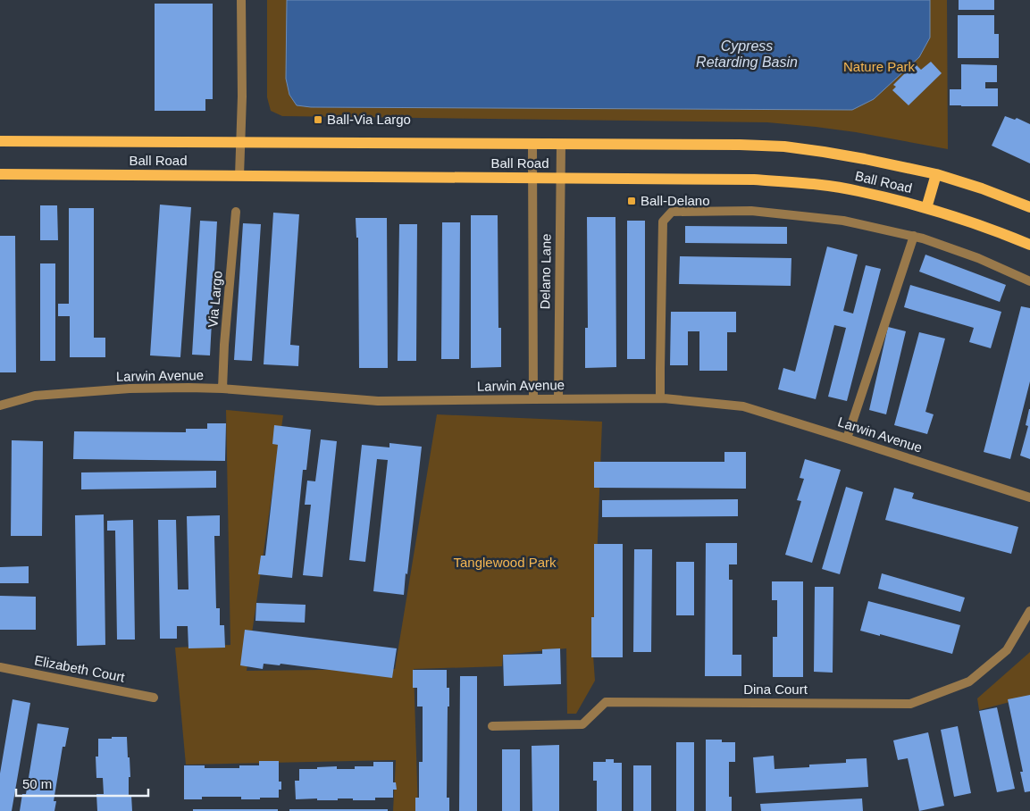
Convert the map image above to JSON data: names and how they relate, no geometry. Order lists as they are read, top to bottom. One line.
{"streets":{"main road":["Ball Road"],"street":["Delano Lane","Via Largo","Larwin Avenue","Elizabeth Court","Dina Court"]},"crossings":[["Ball Road","Delano Lane"],["Delano Lane","Larwin Avenue"],["Via Largo","Larwin Avenue"]],"water":["Cypress Retarding Basin"],"parks":["Nature Park","Tanglewood Park"],"places":{"transit":["Ball-Via Largo","Ball-Delano"]},"scale_bar":"50 m"}
